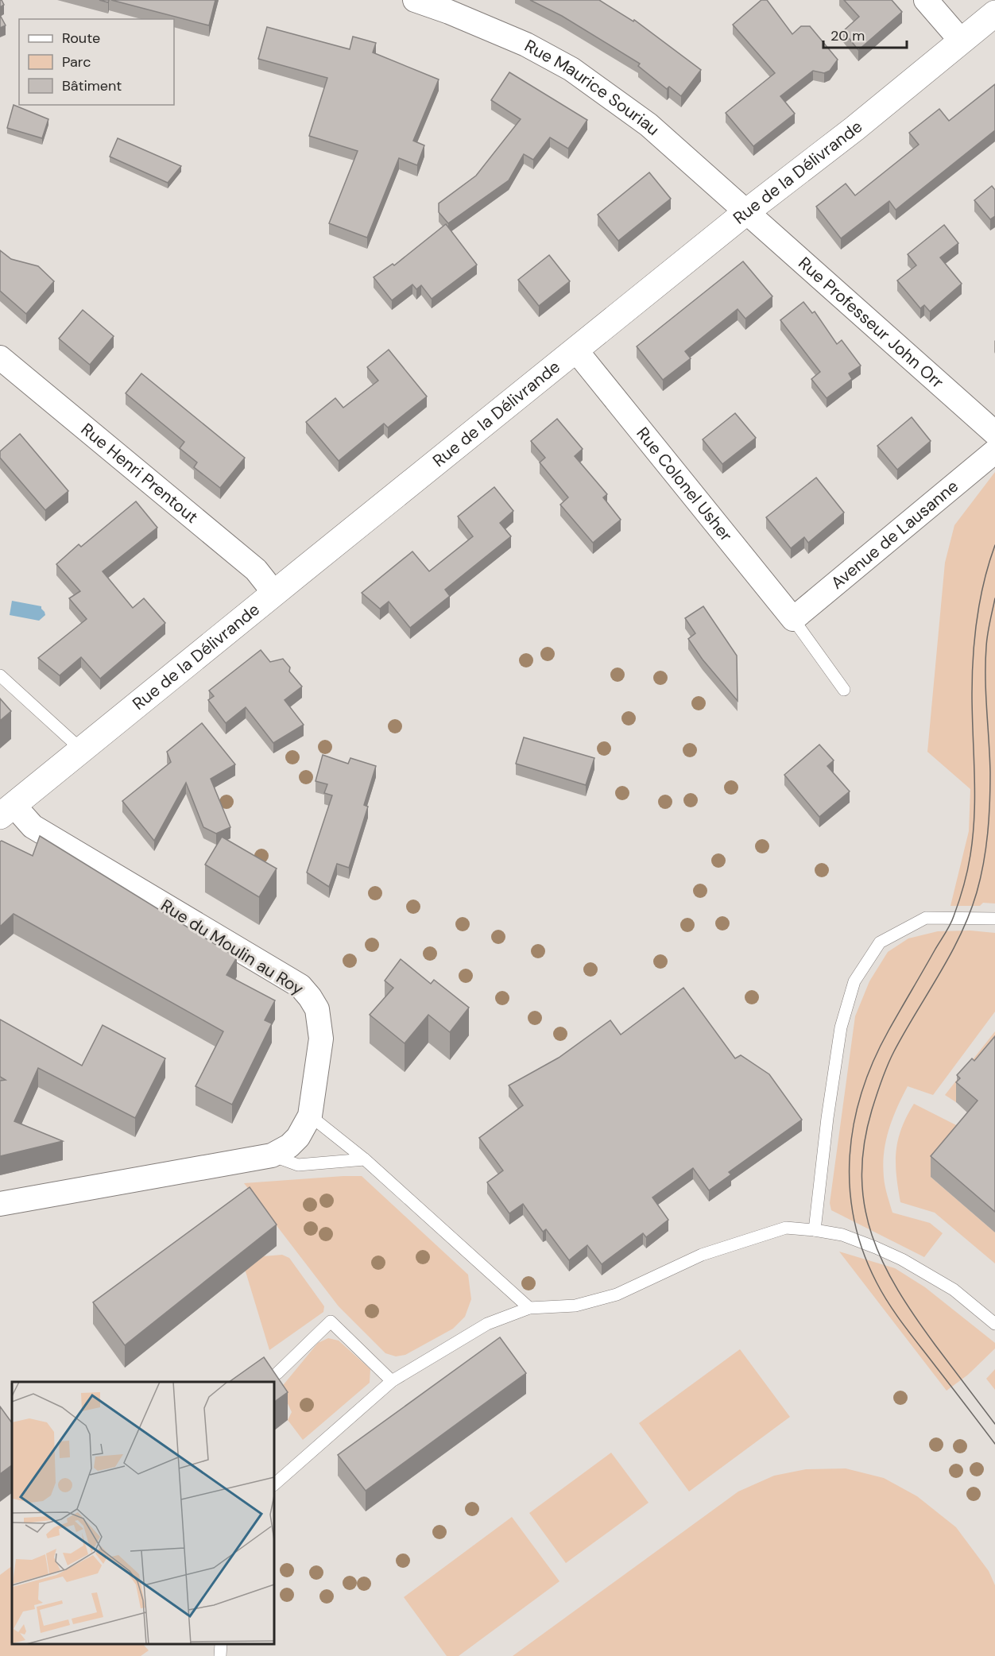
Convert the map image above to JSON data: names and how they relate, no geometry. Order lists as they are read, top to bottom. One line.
{"streets":{"main road":["Rue de la Délivrande"],"street":["Rue Maurice Souriau","Rue Professeur John Orr","Rue Henri Prentout","Rue Colonel Usher","Avenue de Lausanne","Rue du Moulin au Roy"]},"crossings":[["Rue Maurice Souriau","Rue de la Délivrande"],["Rue Maurice Souriau","Rue Professeur John Orr"],["Rue de la Délivrande","Rue Professeur John Orr"],["Rue de la Délivrande","Rue Henri Prentout"],["Rue de la Délivrande","Rue Colonel Usher"],["Rue de la Délivrande","Rue du Moulin au Roy"],["Rue Colonel Usher","Avenue de Lausanne"]],"legend":["Route","Parc","Bâtiment"],"scale_bar":"20 m"}
